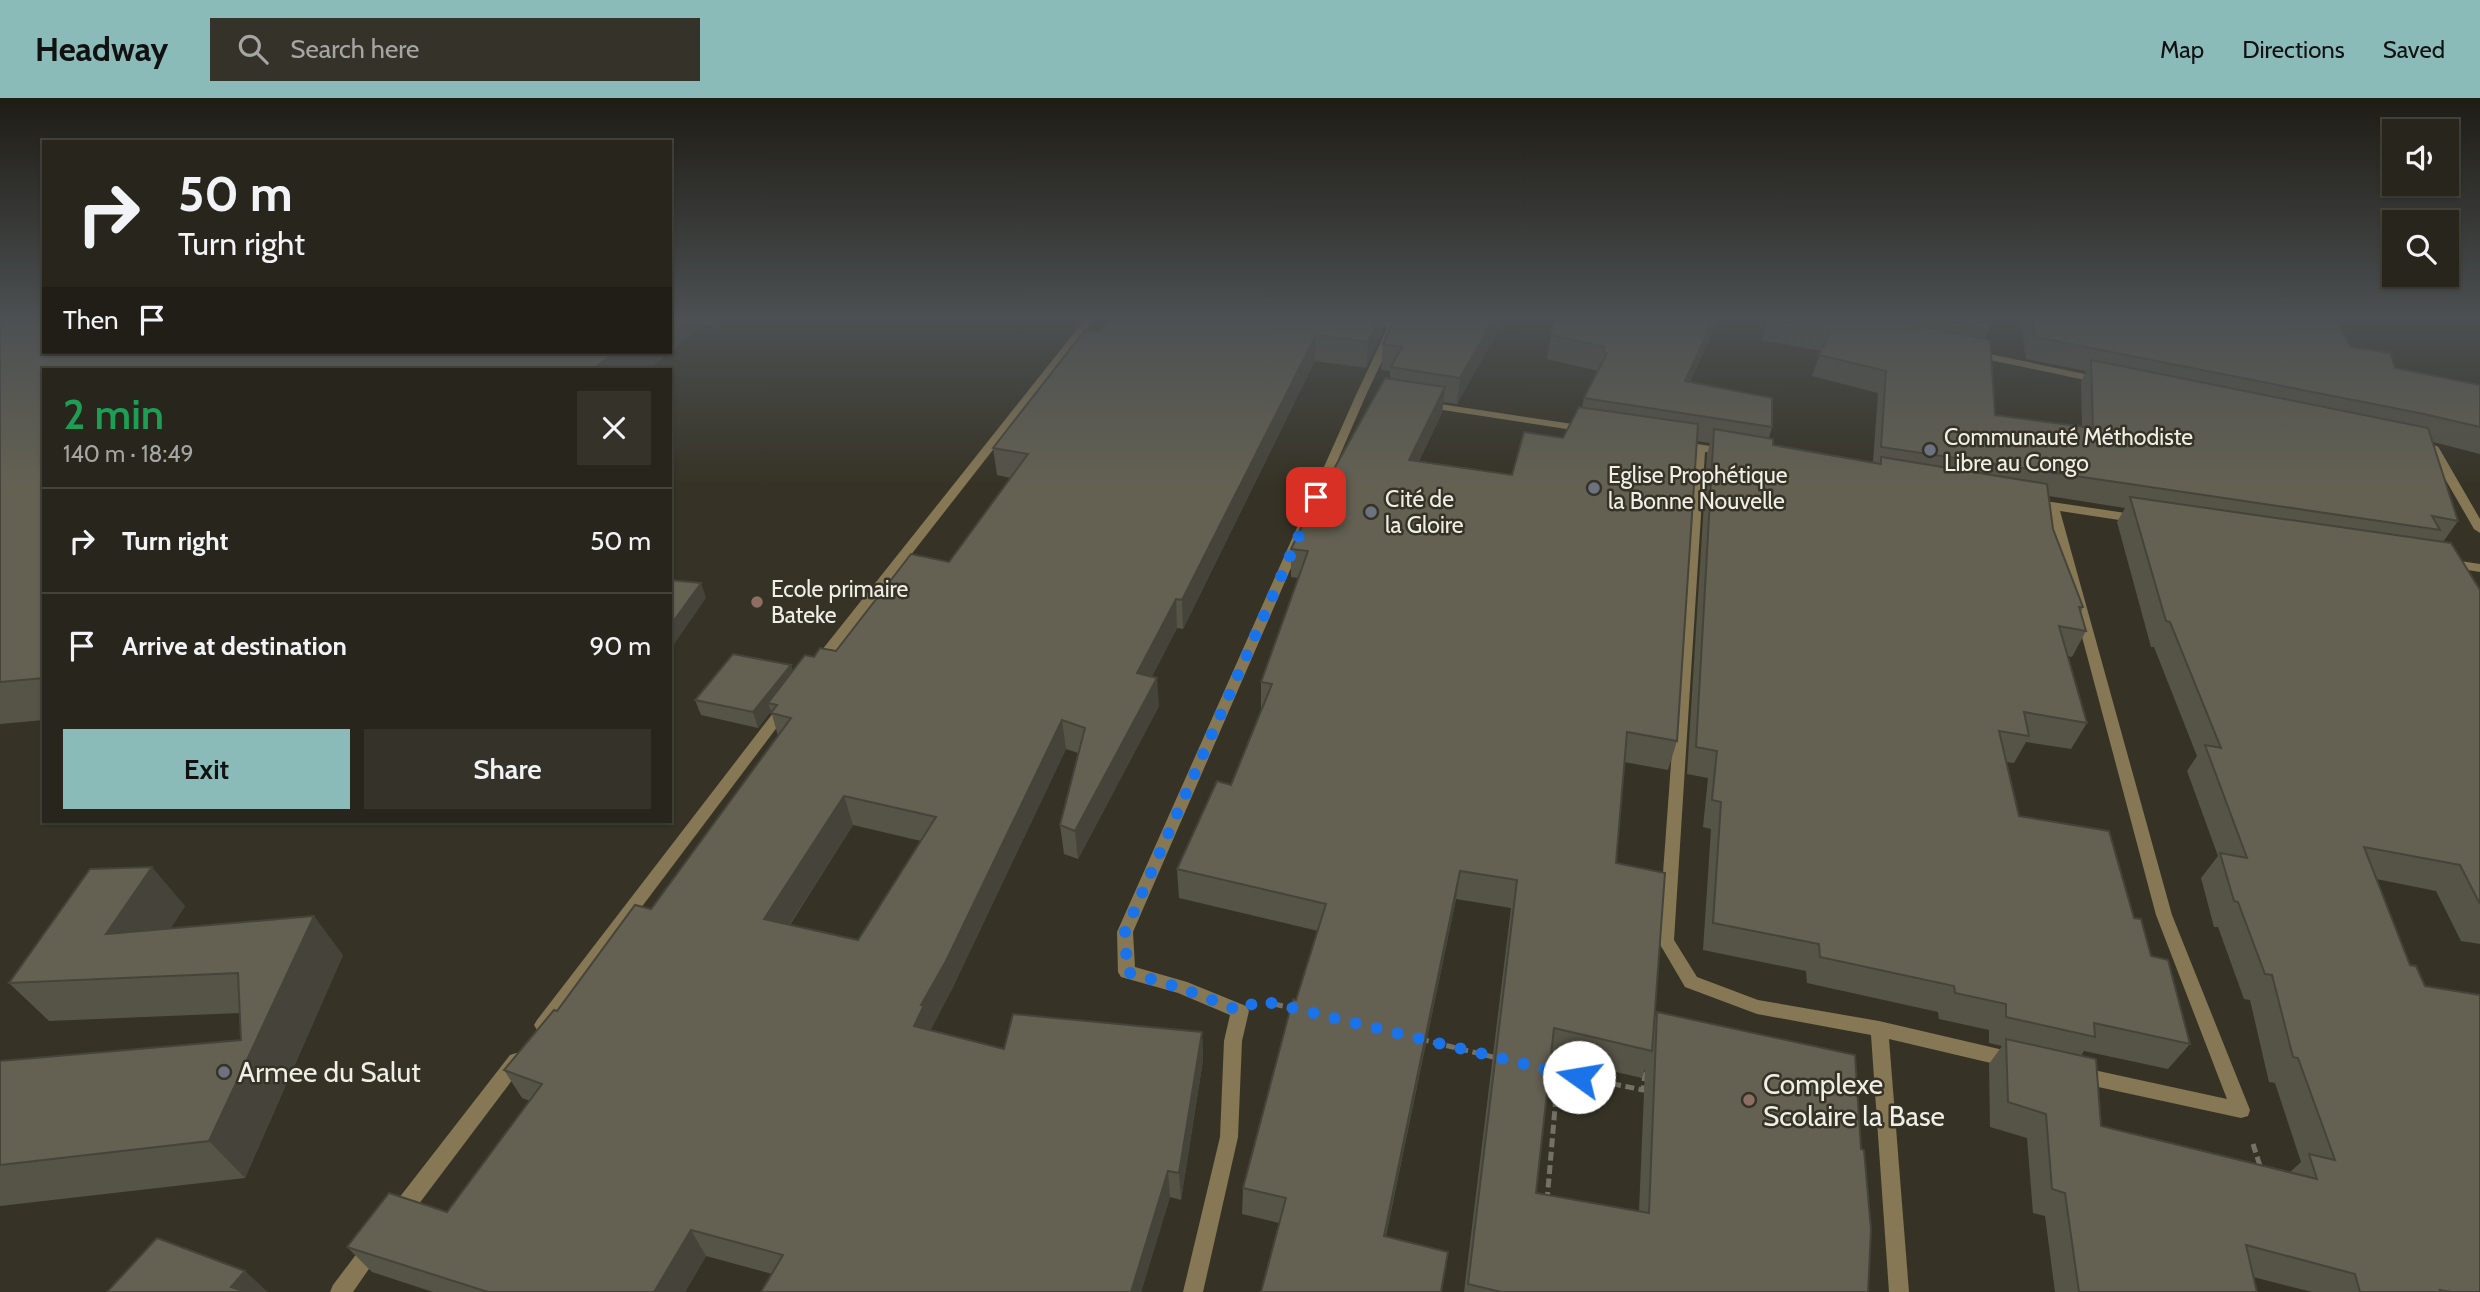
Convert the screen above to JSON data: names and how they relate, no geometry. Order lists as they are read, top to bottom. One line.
{"places":["Communauté Méthodiste Libre au Congo","Eglise Prophétique la Bonne Nouvelle","Cité de la Gloire","Ecole primaire Bateke","Armee du Salut","Complexe Scolaire la Base"],"page":{"header":"Headway","search":"Search here","nav":["Map","Directions","Saved"],"turn":["50 m","Turn right"],"then":"Then","heading":["2 min","140 m · 18:49"],"list":[{"name":"Turn right","value":"50 m"},{"name":"Arrive at destination","value":"90 m"}],"buttons":["Exit","Share"]}}
